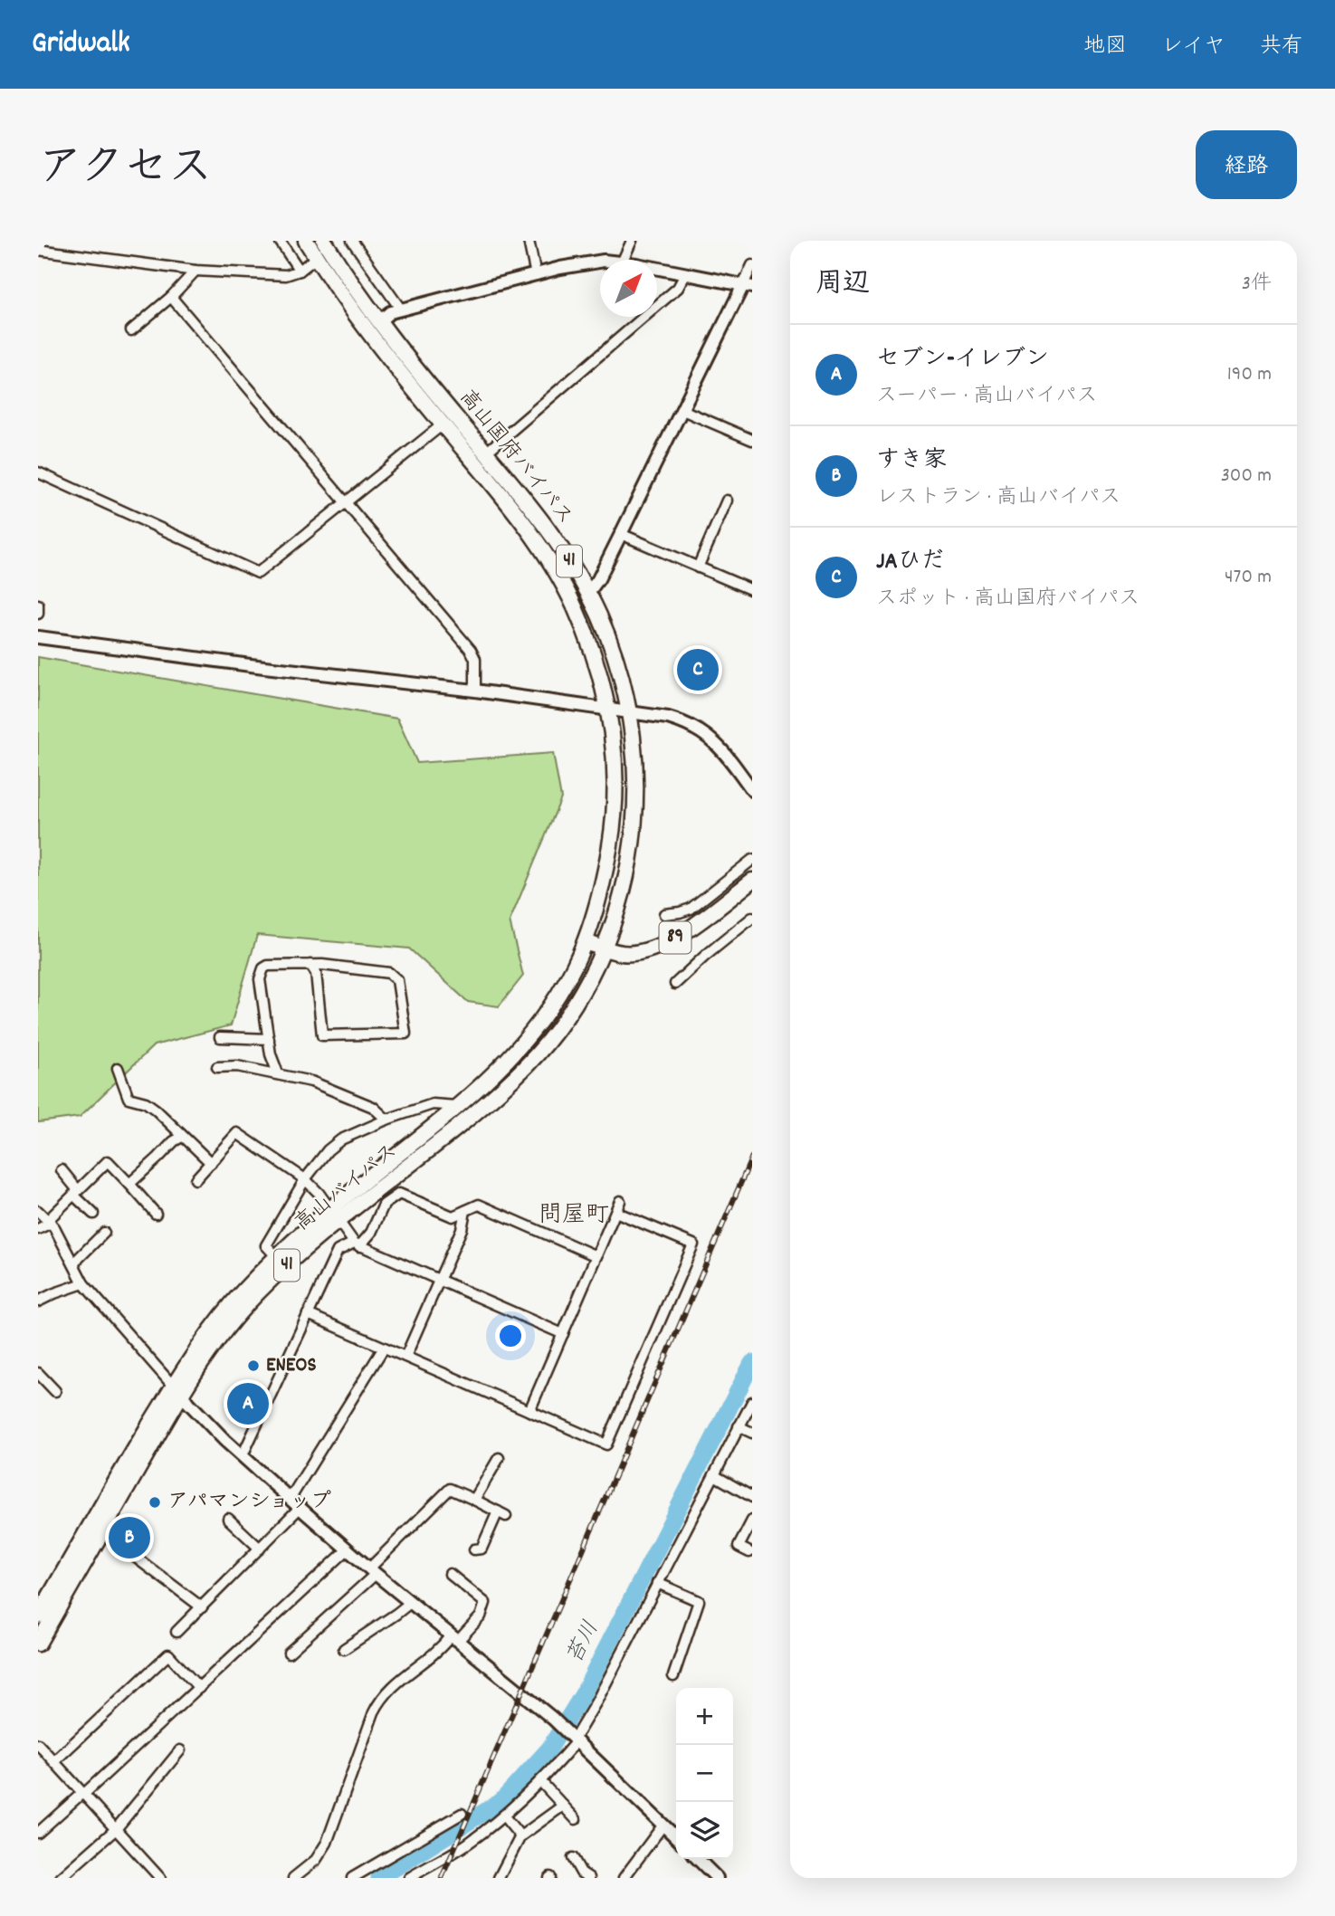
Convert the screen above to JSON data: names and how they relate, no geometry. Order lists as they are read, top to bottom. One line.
{"streets":{"main road":["高山国府バイパス","41","89","高山バイパス"]},"crossings":[["高山国府バイパス","89"],["高山国府バイパス","高山バイパス"],["89","高山バイパス"]],"districts":["問屋町"],"water":["苔川"],"places":["ENEOS","アパマンショップ"],"north":"top right","page":{"header":"Gridwalk","nav":["地図","レイヤ","共有"],"title":"アクセス","buttons":"経路","heading":["周辺","3件"],"list":[{"mark":"A","name":"セブン-イレブン","note":"スーパー · 高山バイパス","value":"190 m"},{"mark":"B","name":"すき家","note":"レストラン · 高山バイパス","value":"300 m"},{"mark":"C","name":"JAひだ","note":"スポット · 高山国府バイパス","value":"470 m"}],"pins":["C","A","B"],"map_buttons":["+","−"]}}
